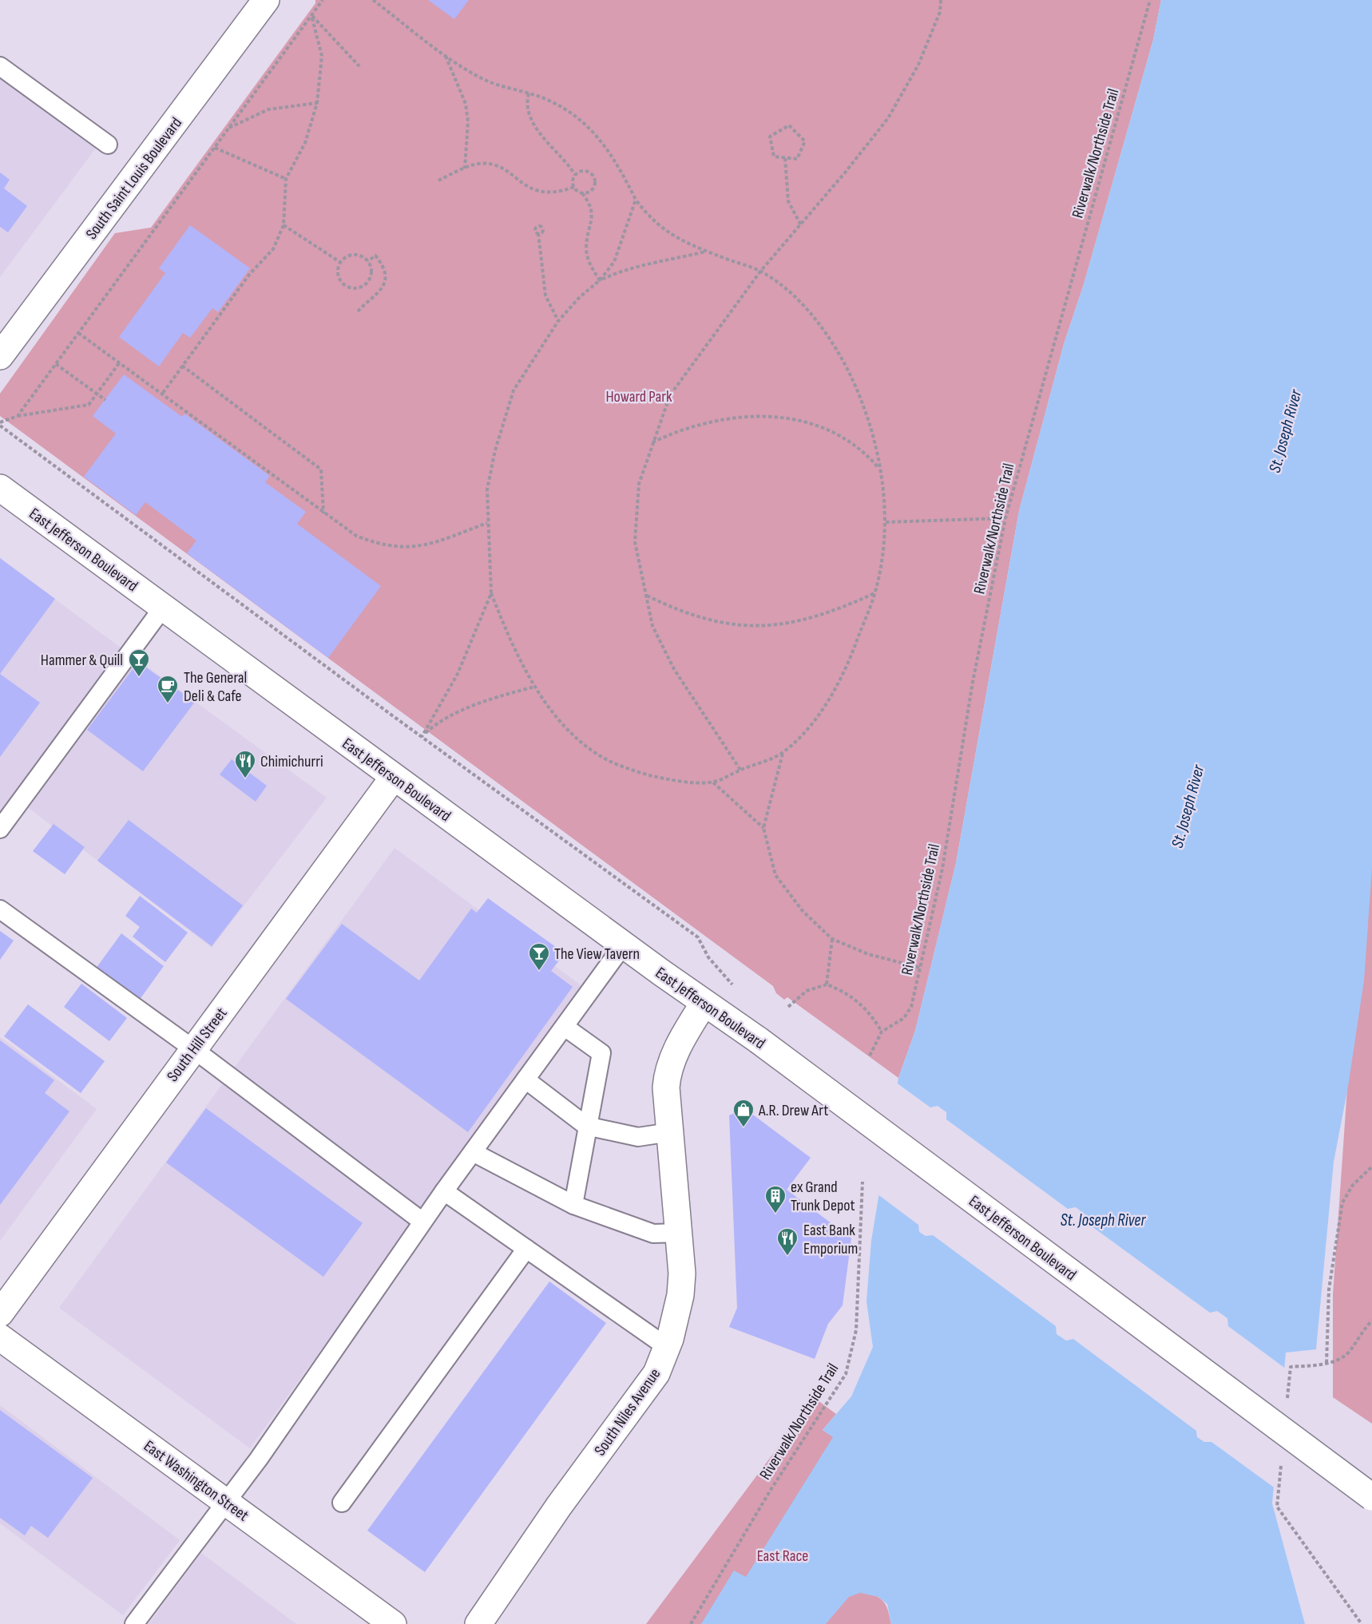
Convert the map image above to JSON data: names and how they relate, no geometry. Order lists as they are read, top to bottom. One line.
{"streets":{"street":["South Saint Louis Boulevard","East Jefferson Boulevard","South Hill Street","South Niles Avenue","East Washington Street"],"path":["Riverwalk/Northside Trail"]},"crossings":[["East Jefferson Boulevard","South Hill Street"],["East Jefferson Boulevard","South Niles Avenue"]],"water":["St. Joseph River"],"parks":["Howard Park","East Race"],"places":{"bar":["Hammer & Quill","The View Tavern"],"cafe":["The General Deli & Cafe"],"restaurant":["Chimichurri","East Bank Emporium"],"shop":["A.R. Drew Art"],"building":["ex Grand Trunk Depot"]}}
